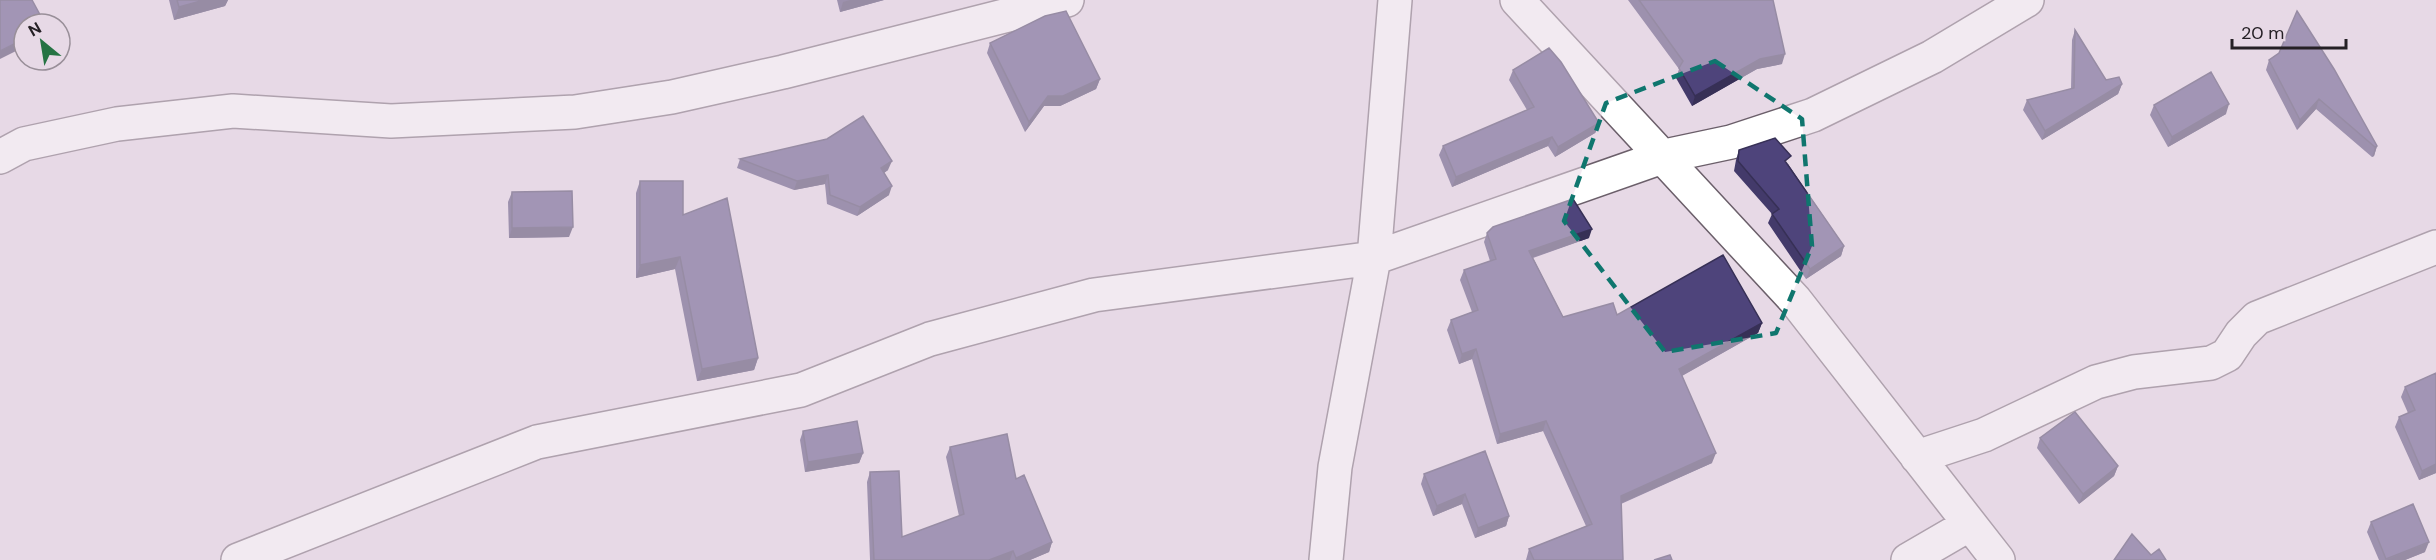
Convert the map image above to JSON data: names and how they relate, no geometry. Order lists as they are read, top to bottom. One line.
{"scale_bar":"20 m","north":"top left"}
